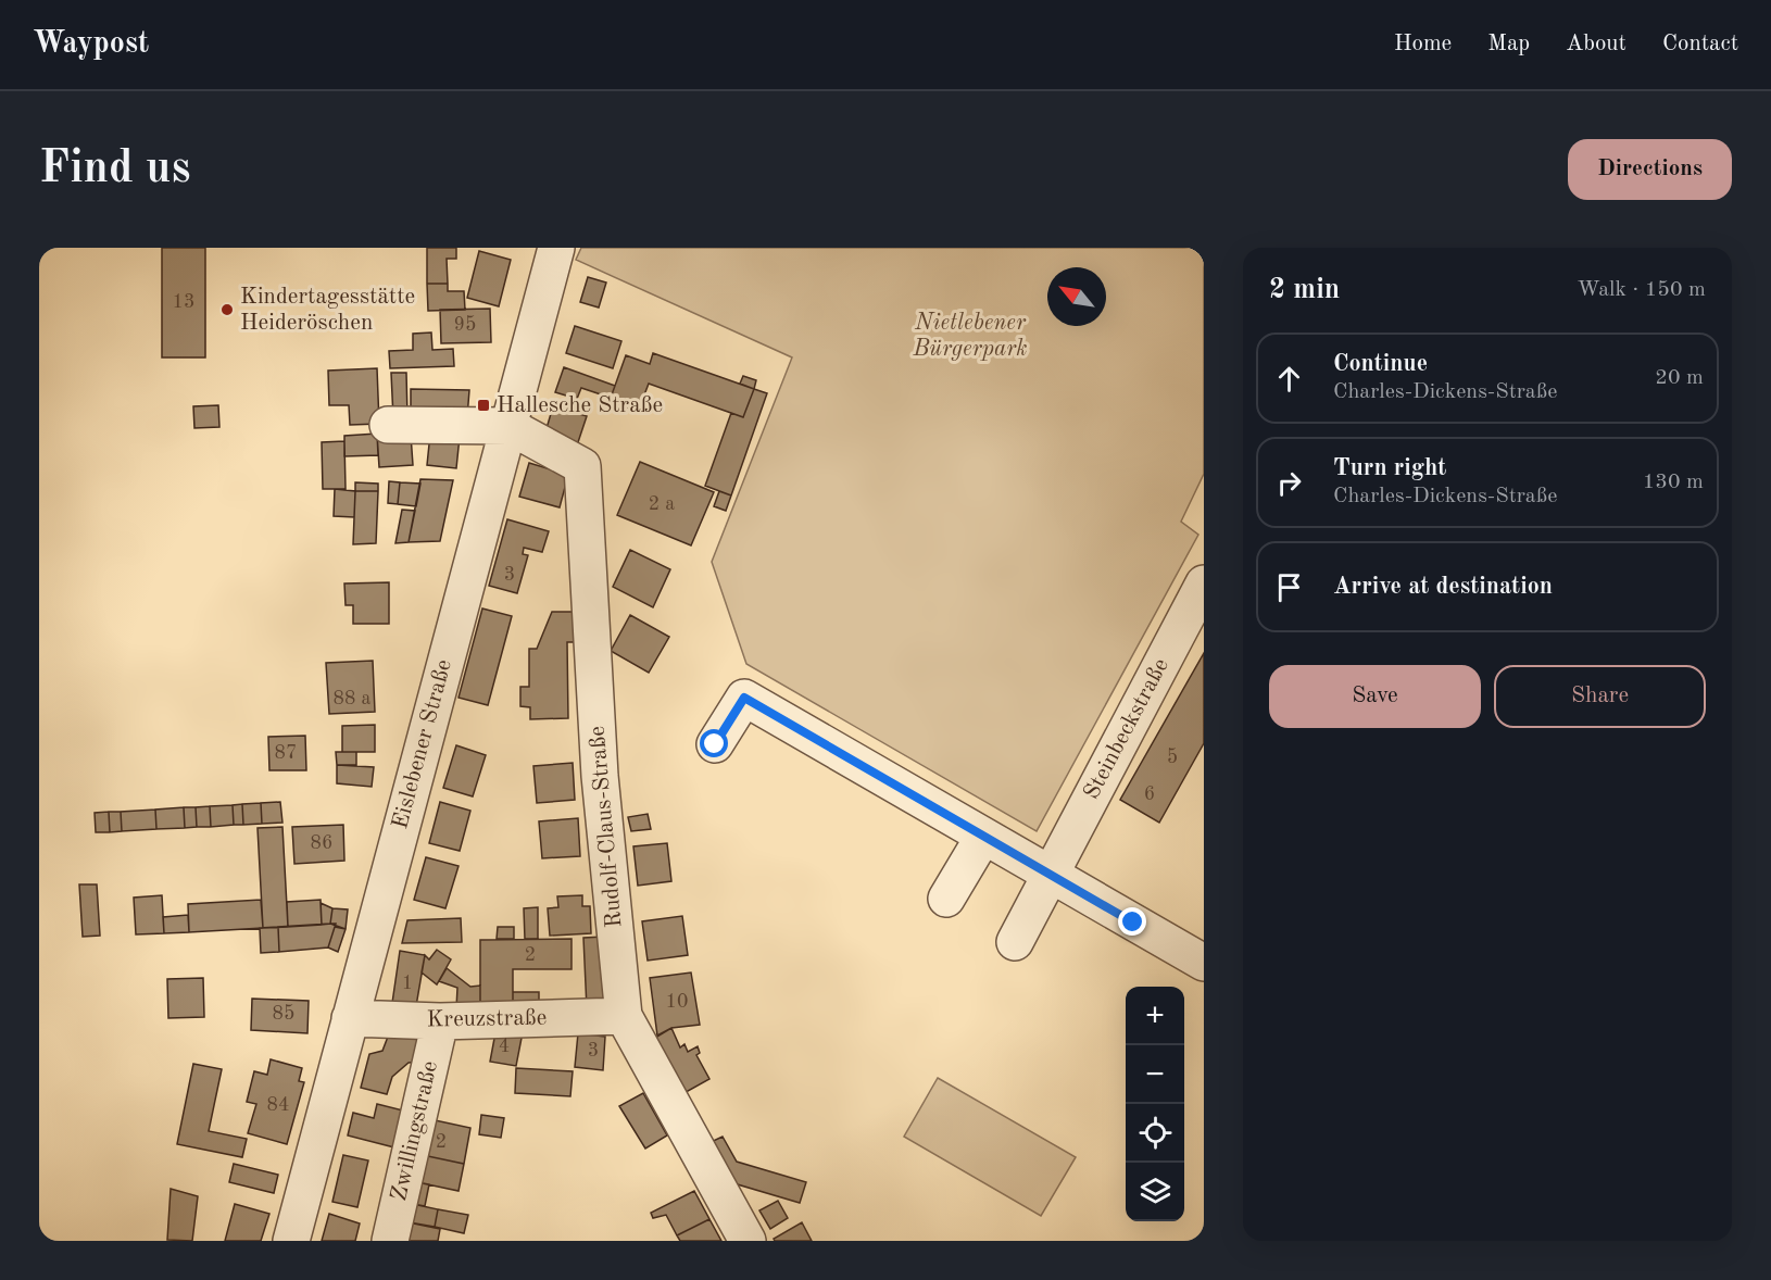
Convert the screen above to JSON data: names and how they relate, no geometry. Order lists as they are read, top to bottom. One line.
{"streets":{"street":["Steinbeckstraße","Eislebener Straße","Rudolf-Claus-Straße","Kreuzstraße","Zwillingstraße"]},"crossings":[["Eislebener Straße","Rudolf-Claus-Straße"],["Eislebener Straße","Kreuzstraße"],["Rudolf-Claus-Straße","Kreuzstraße"],["Kreuzstraße","Zwillingstraße"]],"parks":["Nietlebener Bürgerpark"],"places":{"other":["Kindertagesstätte Heideröschen"],"transit":["Hallesche Straße"]},"house_numbers":["13","95","2 a","3","88 a","87","5","6","86","2","1","10","85","4","3","84","2"],"north":"top left","page":{"header":"Waypost","nav":["Home","Map","About","Contact"],"buttons":["Directions",["Save","Share"]],"title":"Find us","heading":["2 min","Walk · 150 m"],"list":[["Continue","Charles-Dickens-Straße","20 m"],["Turn right","Charles-Dickens-Straße","130 m"],"Arrive at destination"],"map_buttons":["+","−"]}}
